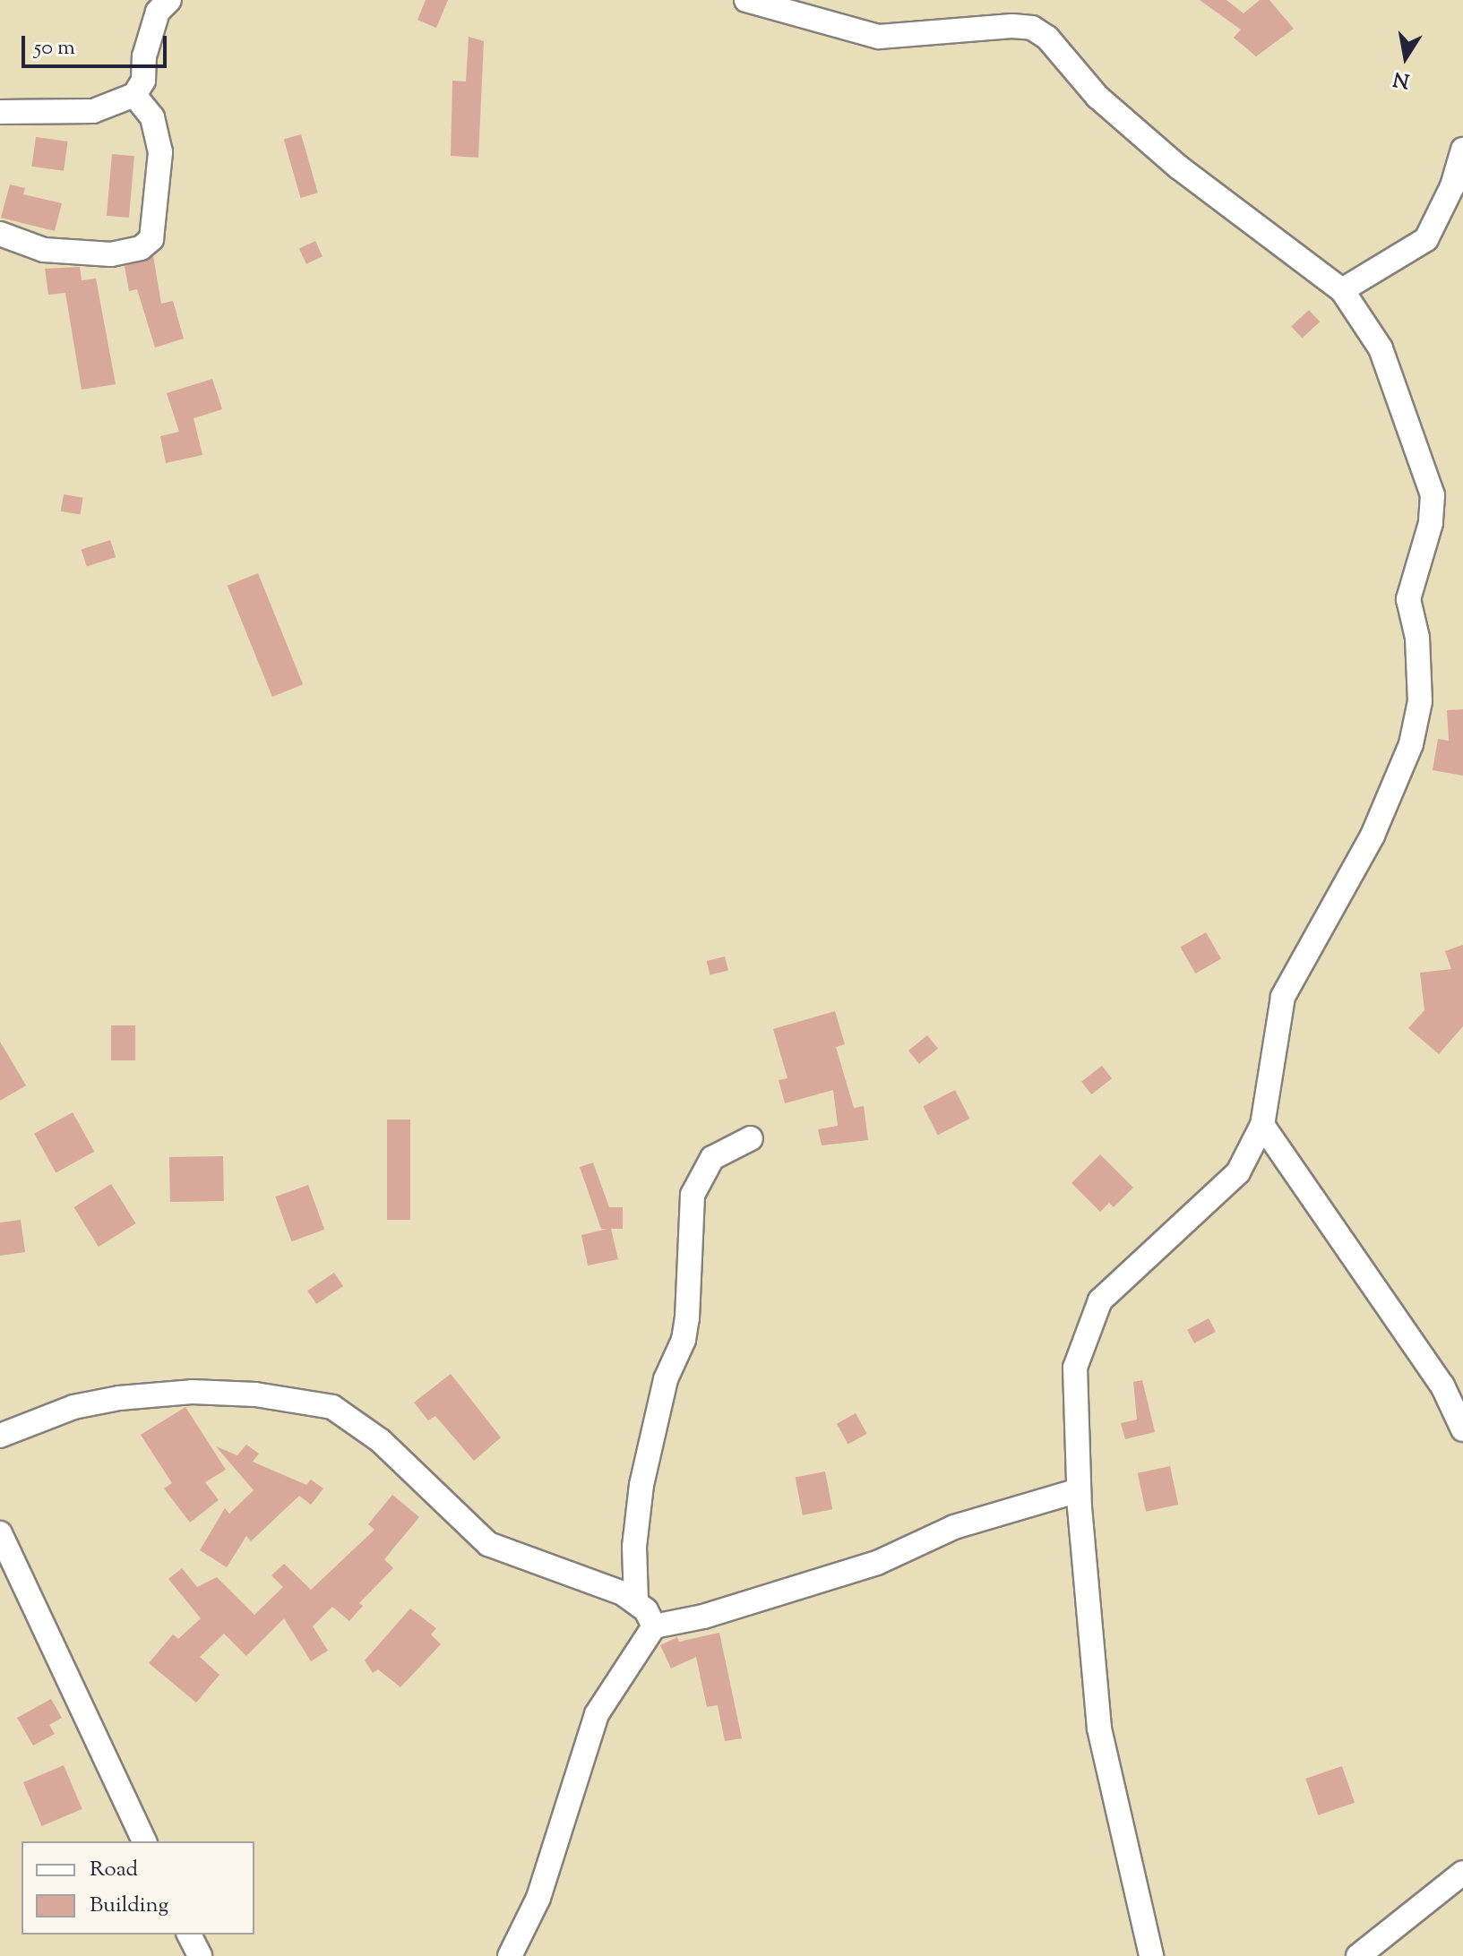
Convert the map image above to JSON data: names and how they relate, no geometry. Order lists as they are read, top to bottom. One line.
{"legend":["Road","Building"],"scale_bar":"50 m","north":"bottom"}
